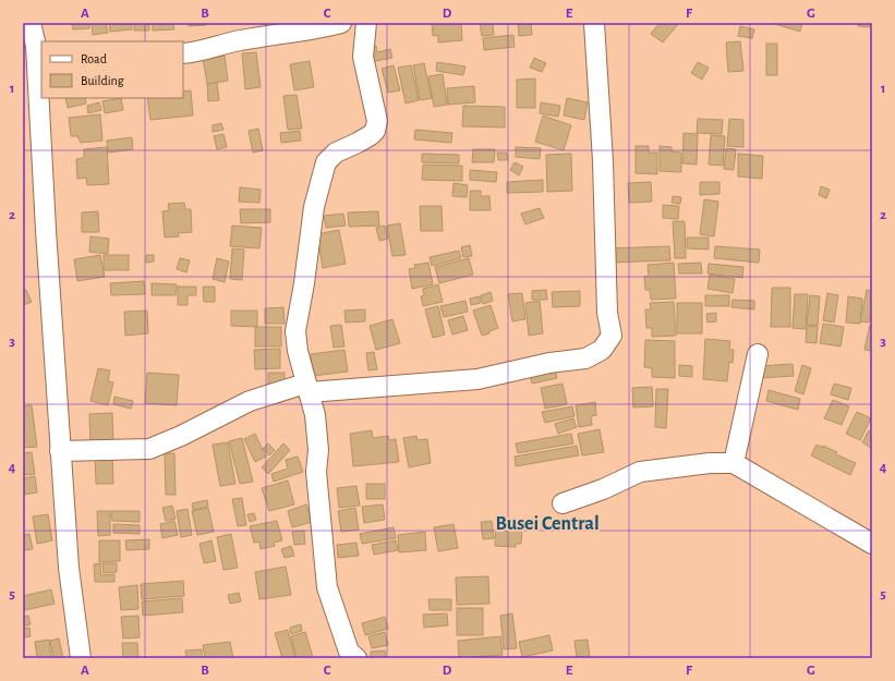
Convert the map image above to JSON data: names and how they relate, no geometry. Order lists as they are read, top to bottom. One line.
{"districts":["Busei Central"],"legend":["Road","Building"],"grid":{"columns":["A","B","C","D","E","F","G"],"rows":["1","2","3","4","5"]}}
